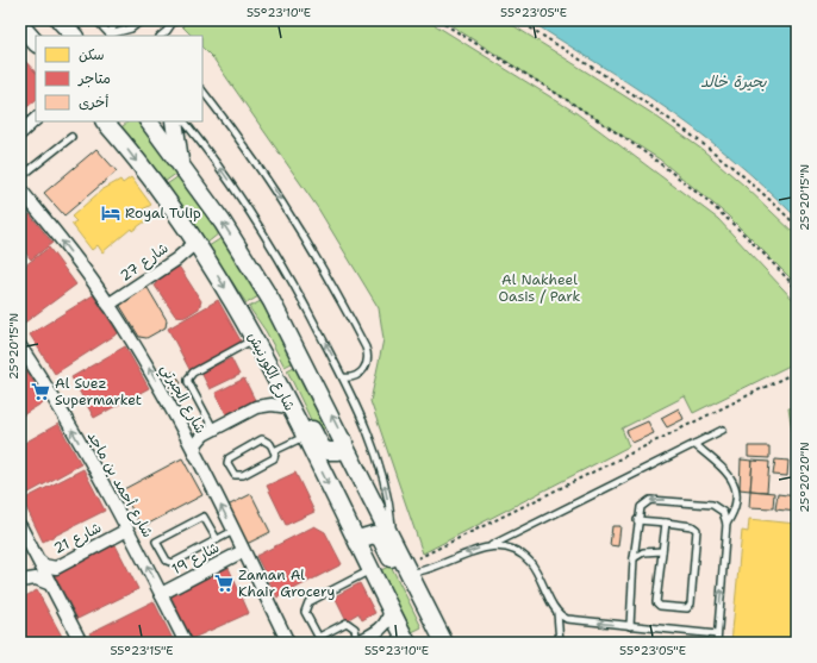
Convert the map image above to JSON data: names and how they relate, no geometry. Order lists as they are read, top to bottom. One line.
{"streets":{"main road":["شارع الكورنيش"],"street":["شارع 27","شارع الجبرتي","شارع أحمد بن ماجد","شارع 21","شارع 19"]},"crossings":[["شارع 27","شارع الكورنيش"],["شارع 27","شارع الجبرتي"],["شارع الجبرتي","شارع 19"],["شارع أحمد بن ماجد","شارع 21"],["شارع أحمد بن ماجد","شارع 19"]],"one_way":["شارع الجبرتي"],"water":["بحيرة خالد"],"parks":["Al Nakheel Oasis / Park"],"places":{"hotel":["Royal Tulip"],"supermarket":["Al Suez Supermarket","Zaman Al Khair Grocery"]},"legend":["سكن","متاجر","أخرى"],"coordinates":["55°23'10\"E","55°23'05\"E","25°20'15\"N","25°20'20\"N","55°23'15\"E"]}
